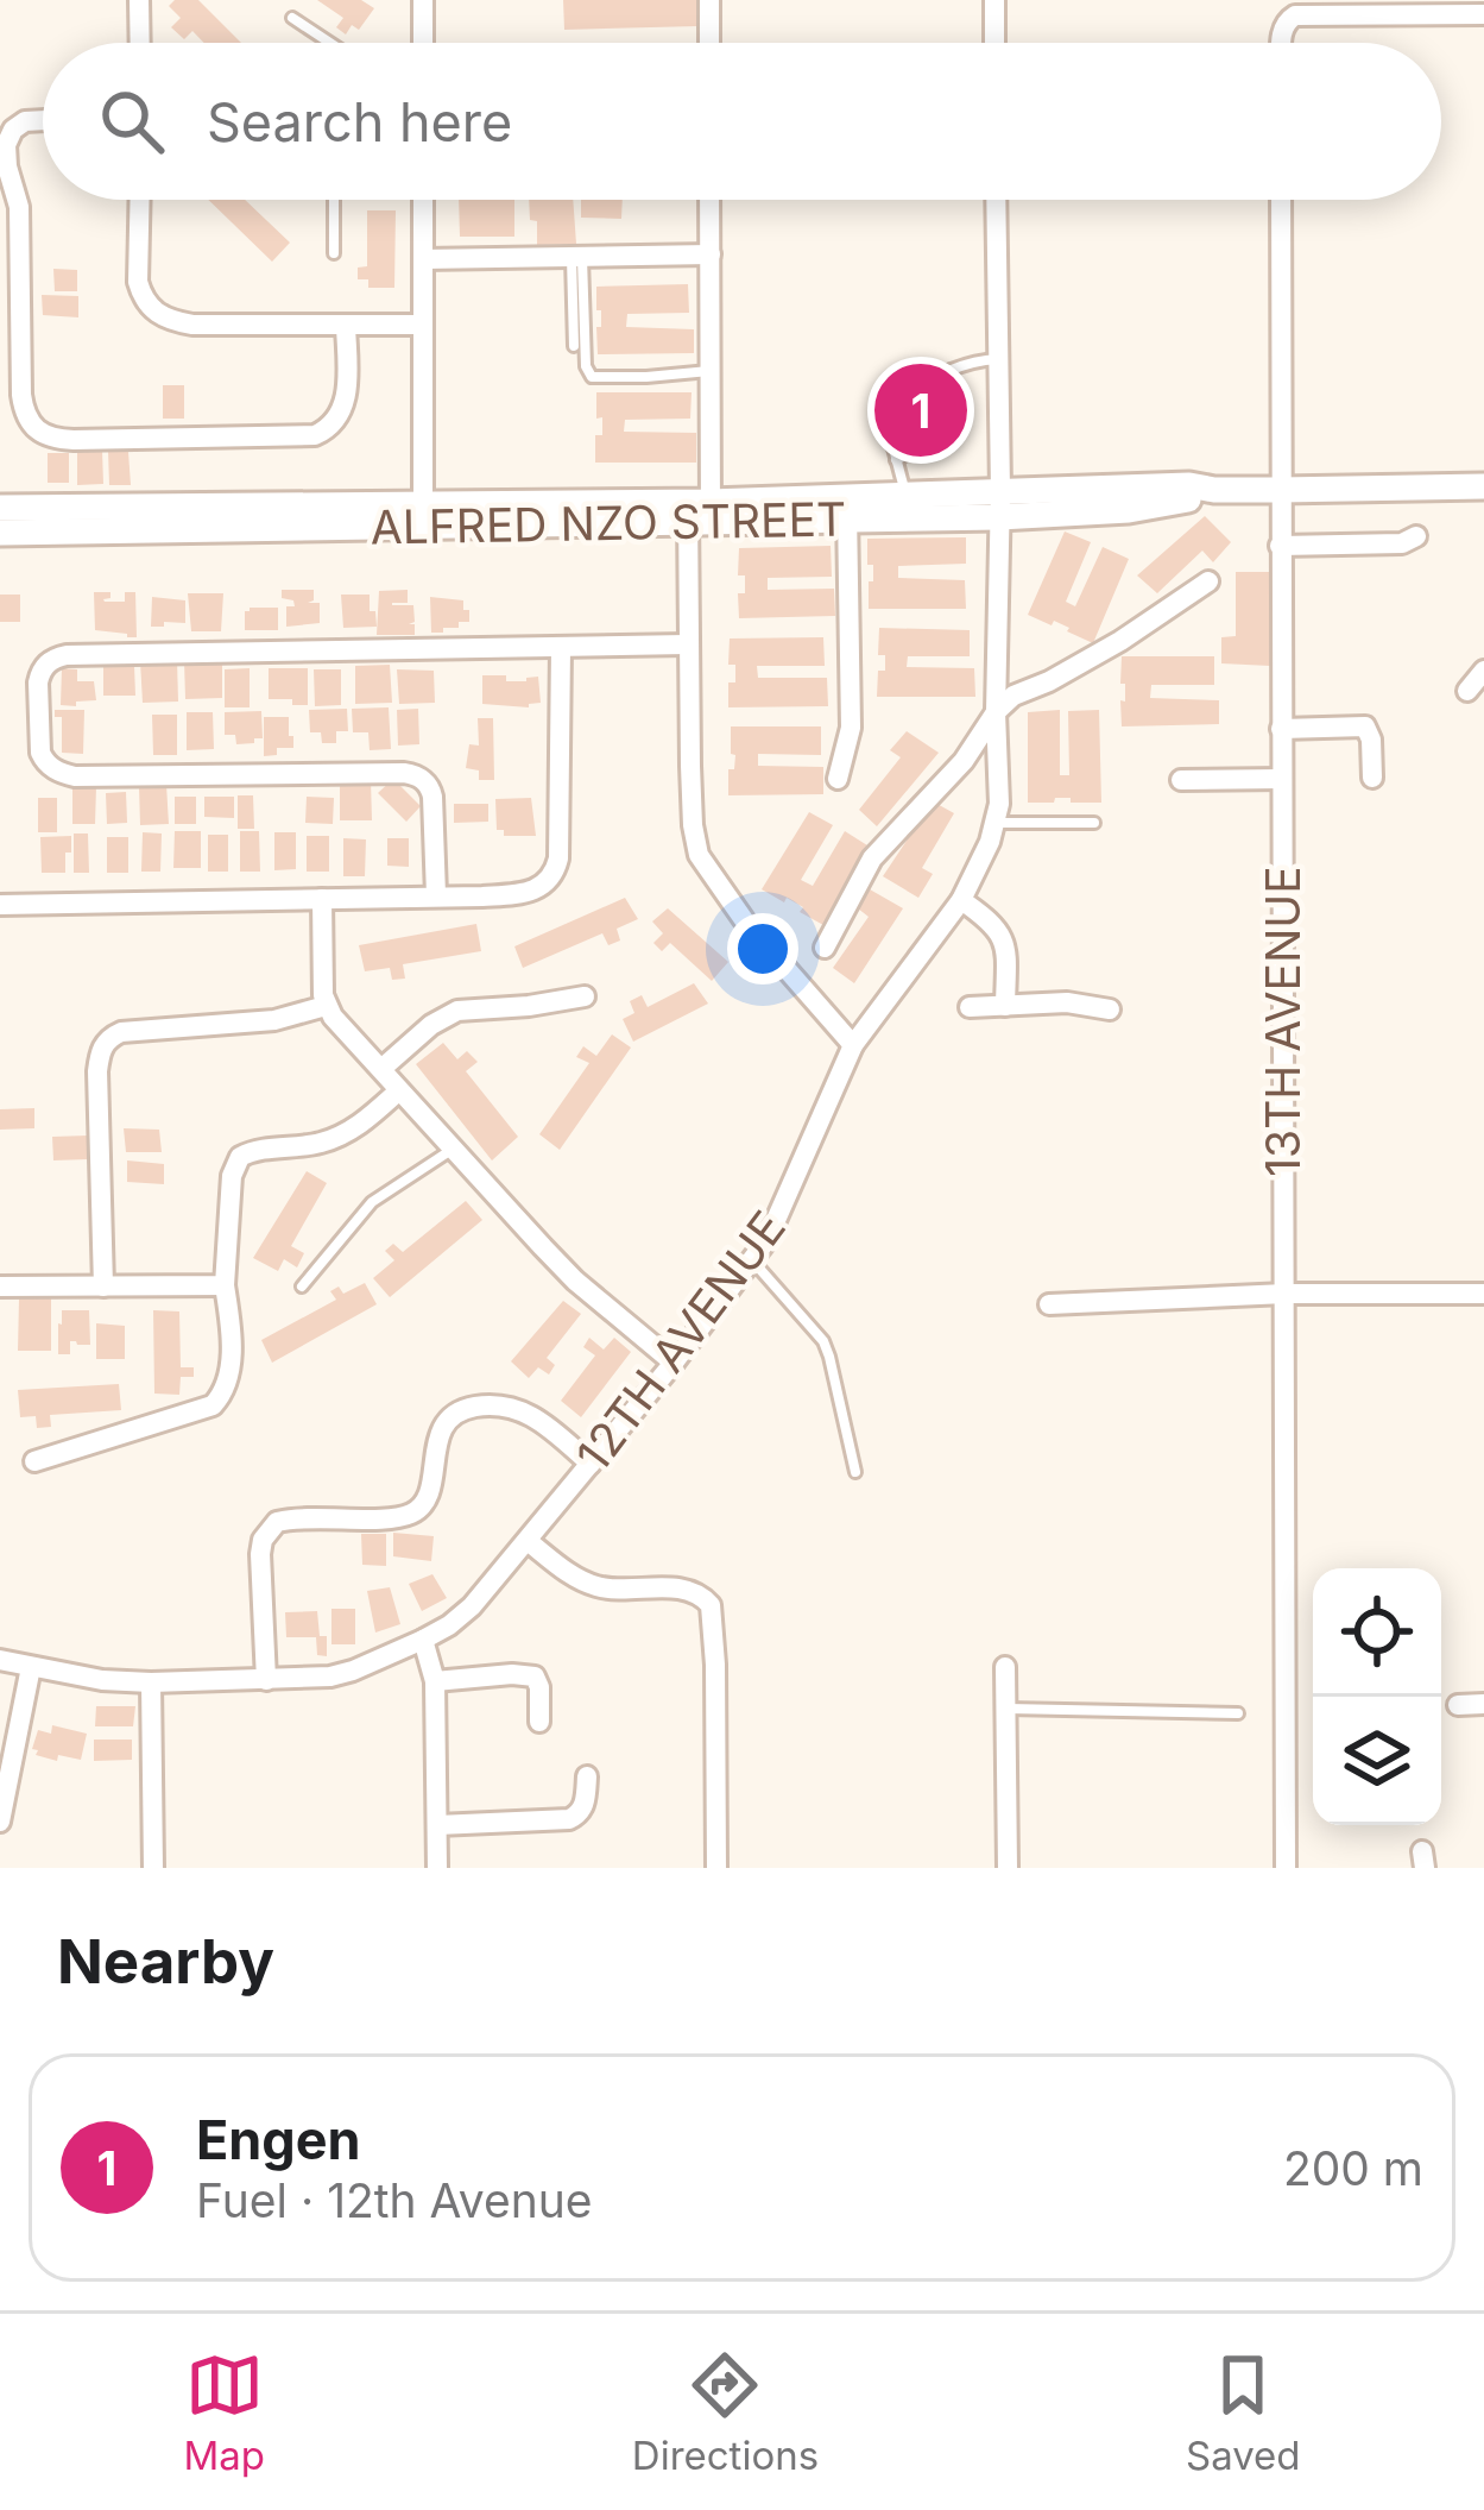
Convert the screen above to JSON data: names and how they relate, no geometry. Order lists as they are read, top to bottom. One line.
{"streets":{"street":["ALFRED NZO STREET","13TH AVENUE","12TH AVENUE"]},"crossings":[["ALFRED NZO STREET","13TH AVENUE"],["ALFRED NZO STREET","12TH AVENUE"]],"page":{"search":"Search here","pins":"1","heading":"Nearby","list":[{"mark":"1","name":"Engen","note":"Fuel · 12th Avenue","value":"200 m"}],"nav":["Map","Directions","Saved"]}}
